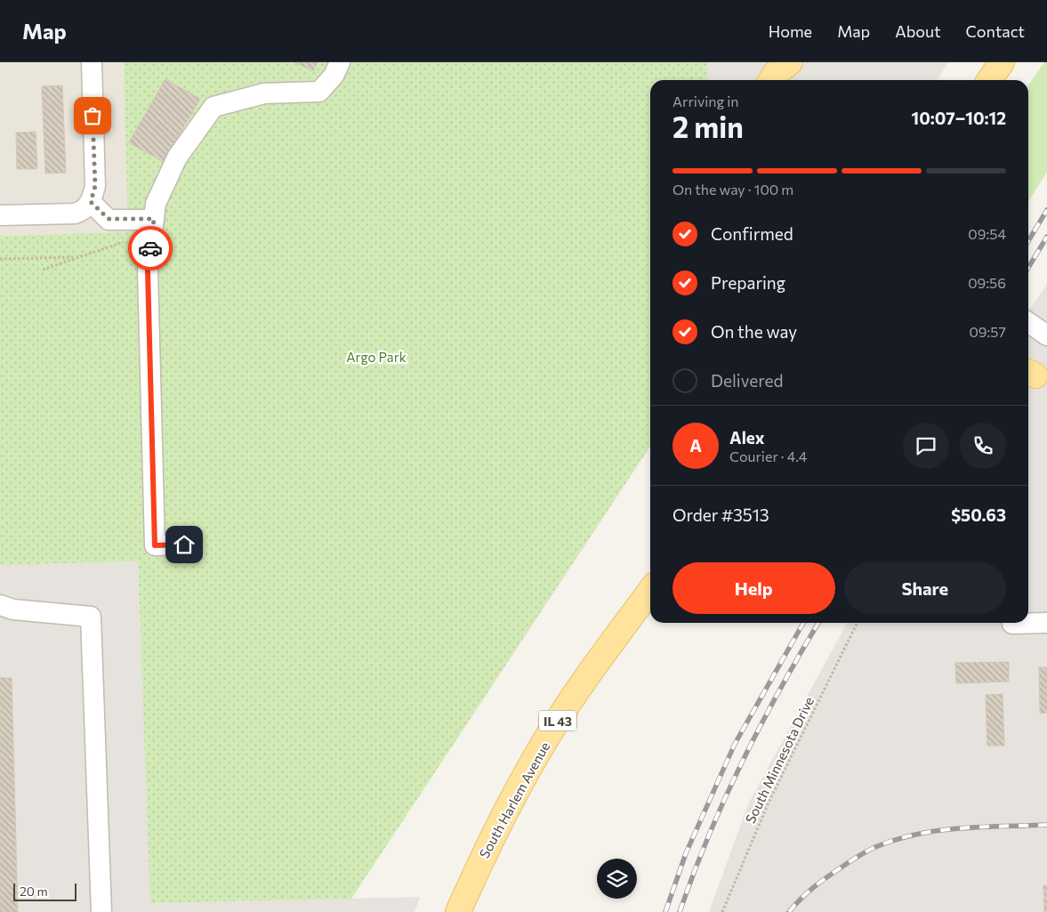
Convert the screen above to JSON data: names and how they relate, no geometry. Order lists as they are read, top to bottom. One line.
{"streets":{"main road":["IL 43","South Harlem Avenue"],"path":["South Minnesota Drive"]},"parks":["Argo Park"],"scale_bar":"20 m","page":{"header":"Map","nav":["Home","Map","About","Contact"],"heading":["2 min","Arriving in","10:07–10:12"],"panel":["Alex","Courier · 4.4","Order #3513","$50.63"],"bar":"On the way · 100 m","list":[["Confirmed","09:54"],["Preparing","09:56"],["On the way","09:57"],"Delivered"],"round":"A","buttons":["Help","Share"],"scale":"20 m"}}
